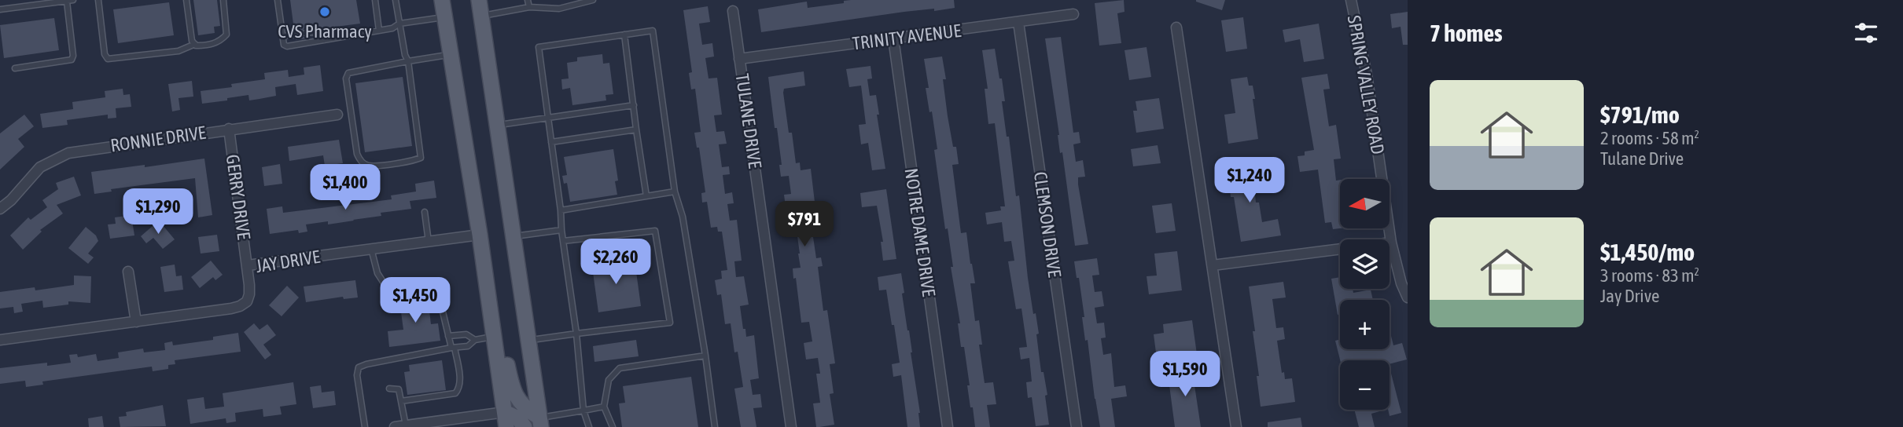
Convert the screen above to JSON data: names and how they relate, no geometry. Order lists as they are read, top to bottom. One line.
{"streets":{"street":["TRINITY AVENUE","SPRING VALLEY ROAD","TULANE DRIVE","RONNIE DRIVE","GERRY DRIVE","CLEMSON DRIVE","NOTRE DAME DRIVE","JAY DRIVE"]},"crossings":[["TRINITY AVENUE","TULANE DRIVE"],["TRINITY AVENUE","CLEMSON DRIVE"],["TRINITY AVENUE","NOTRE DAME DRIVE"],["RONNIE DRIVE","GERRY DRIVE"],["GERRY DRIVE","JAY DRIVE"]],"places":["CVS Pharmacy"],"north":"left","page":{"heading":"7 homes","list":[{"name":"$791/mo","note":"2 rooms · 58 m² · Tulane Drive"},{"name":"$1,450/mo","note":"3 rooms · 83 m² · Jay Drive"}],"price":["$1,240","$1,400","$1,290","$791","$2,260","$1,450","$1,590"],"map_buttons":["+","−"]}}
